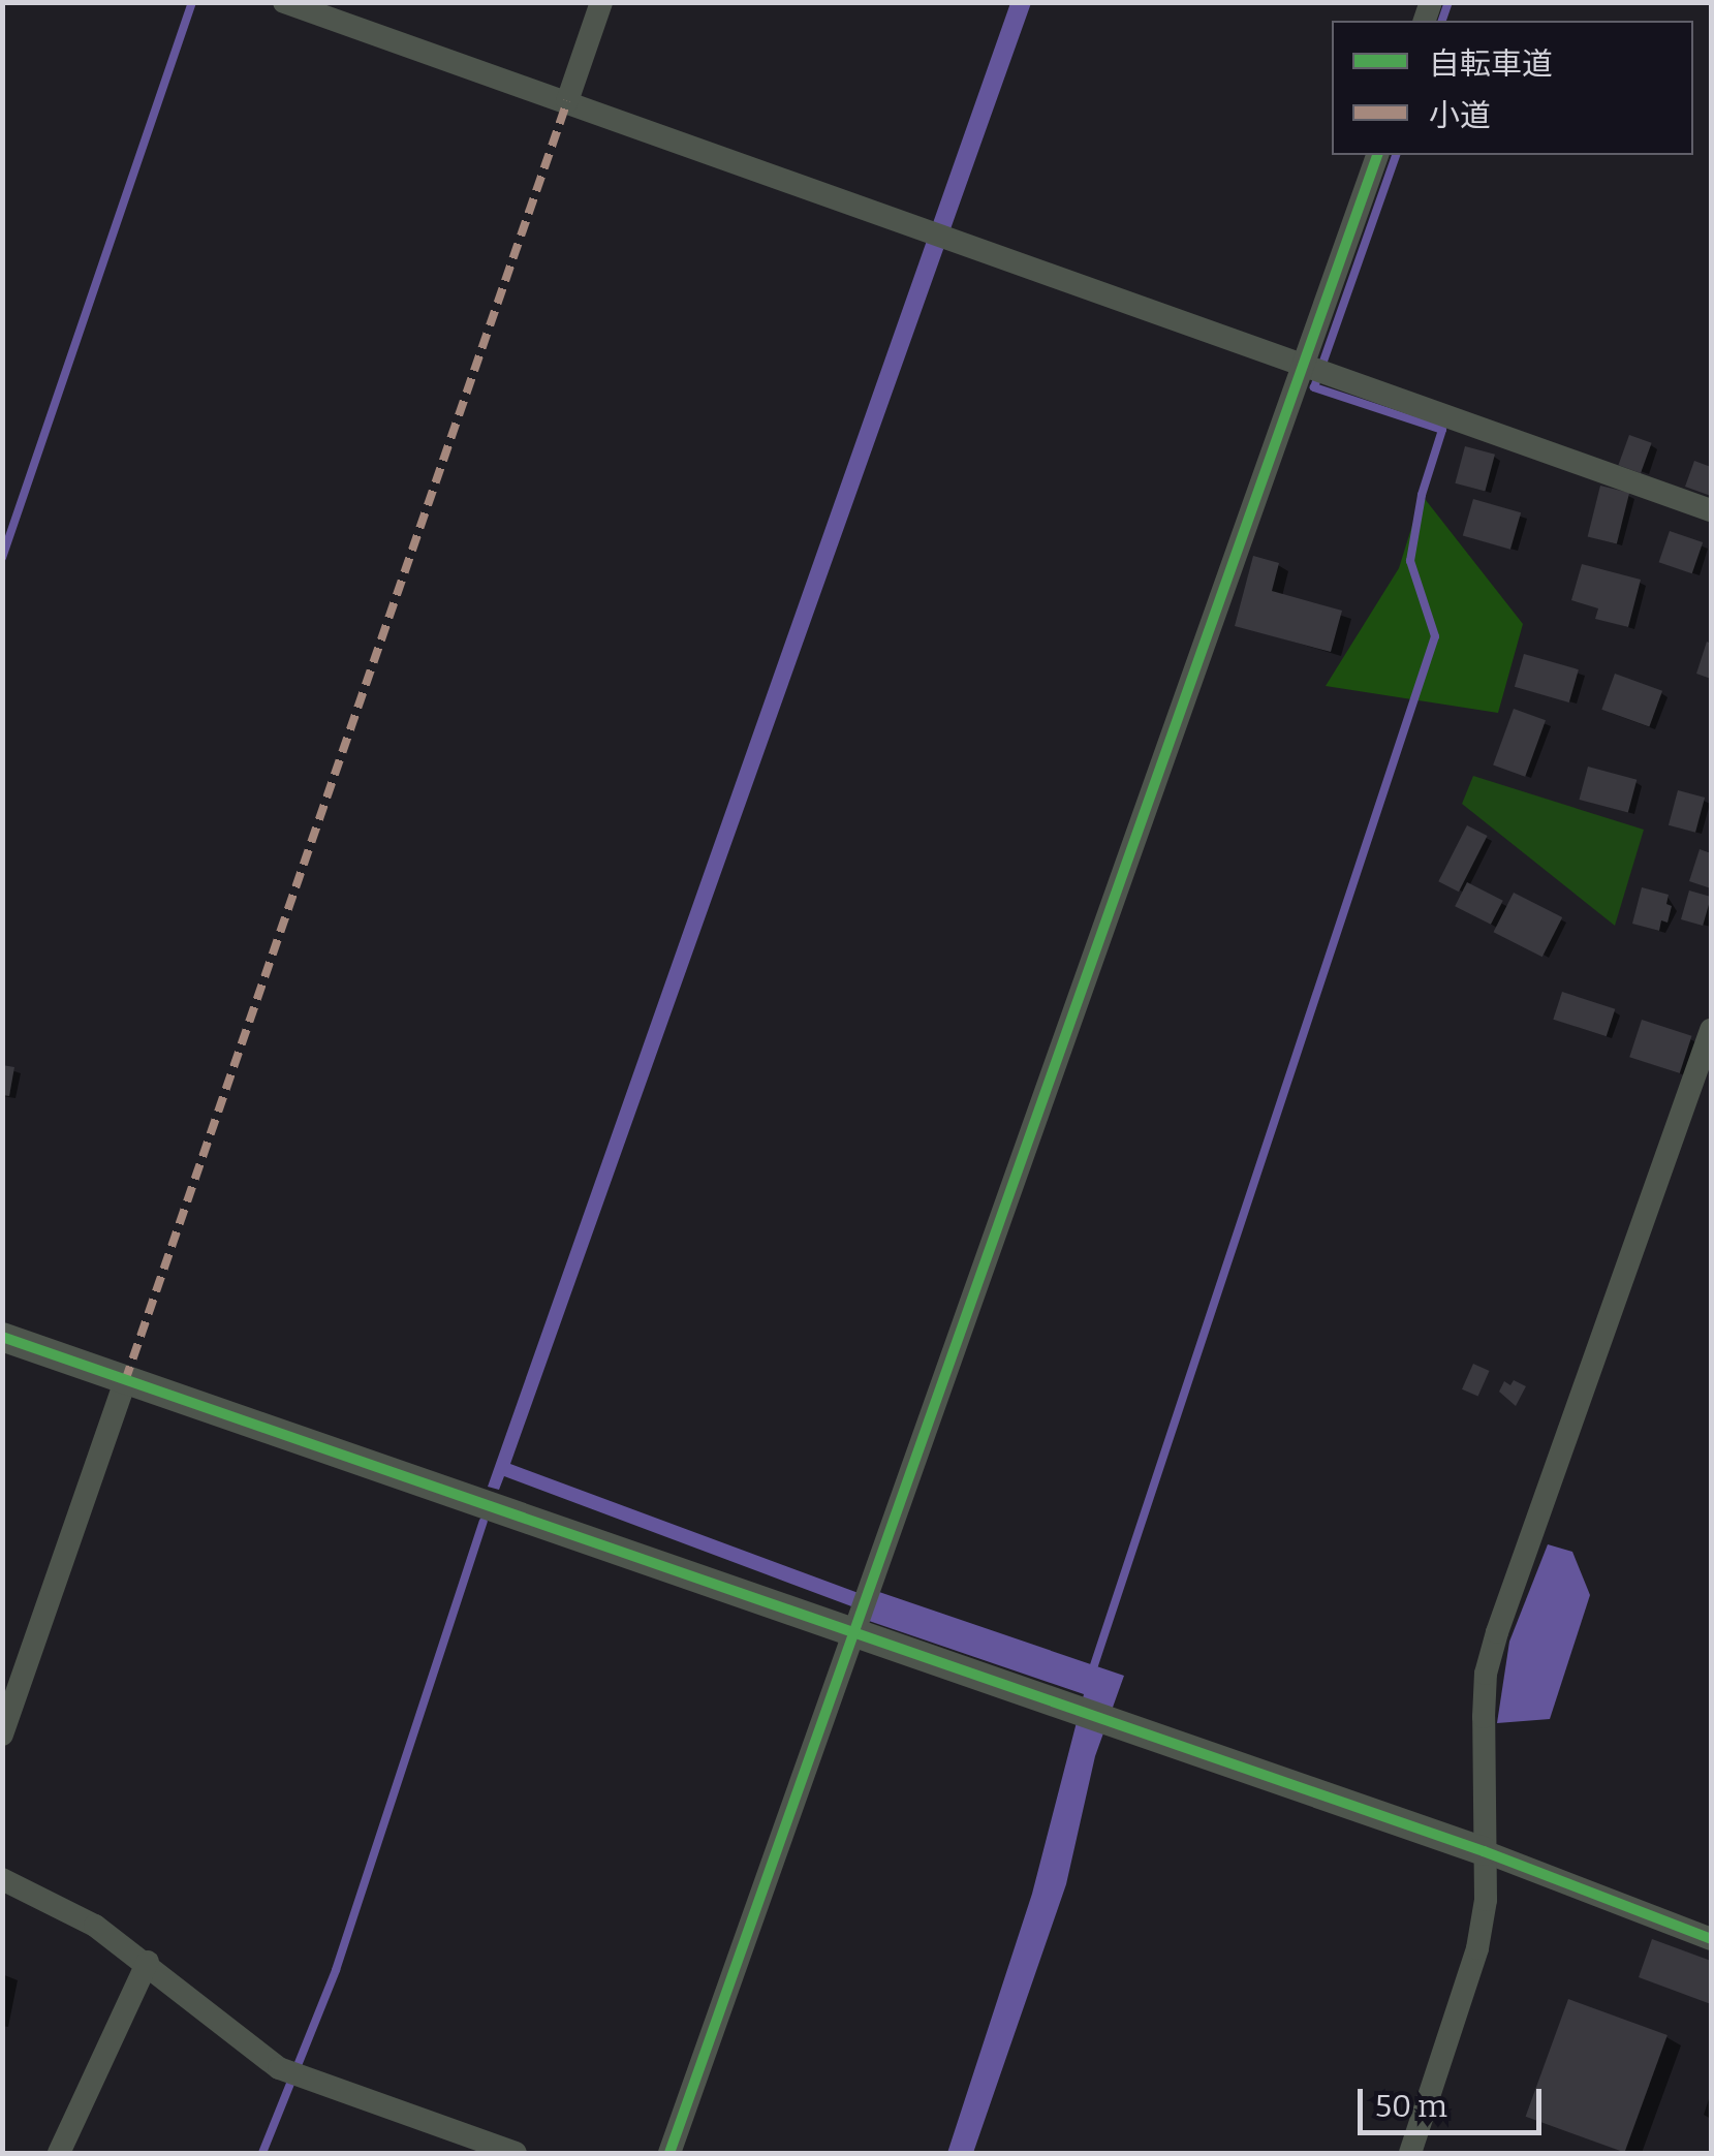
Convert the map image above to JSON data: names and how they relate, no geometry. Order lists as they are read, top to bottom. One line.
{"legend":["自転車道","小道"],"scale_bar":"50 m"}
